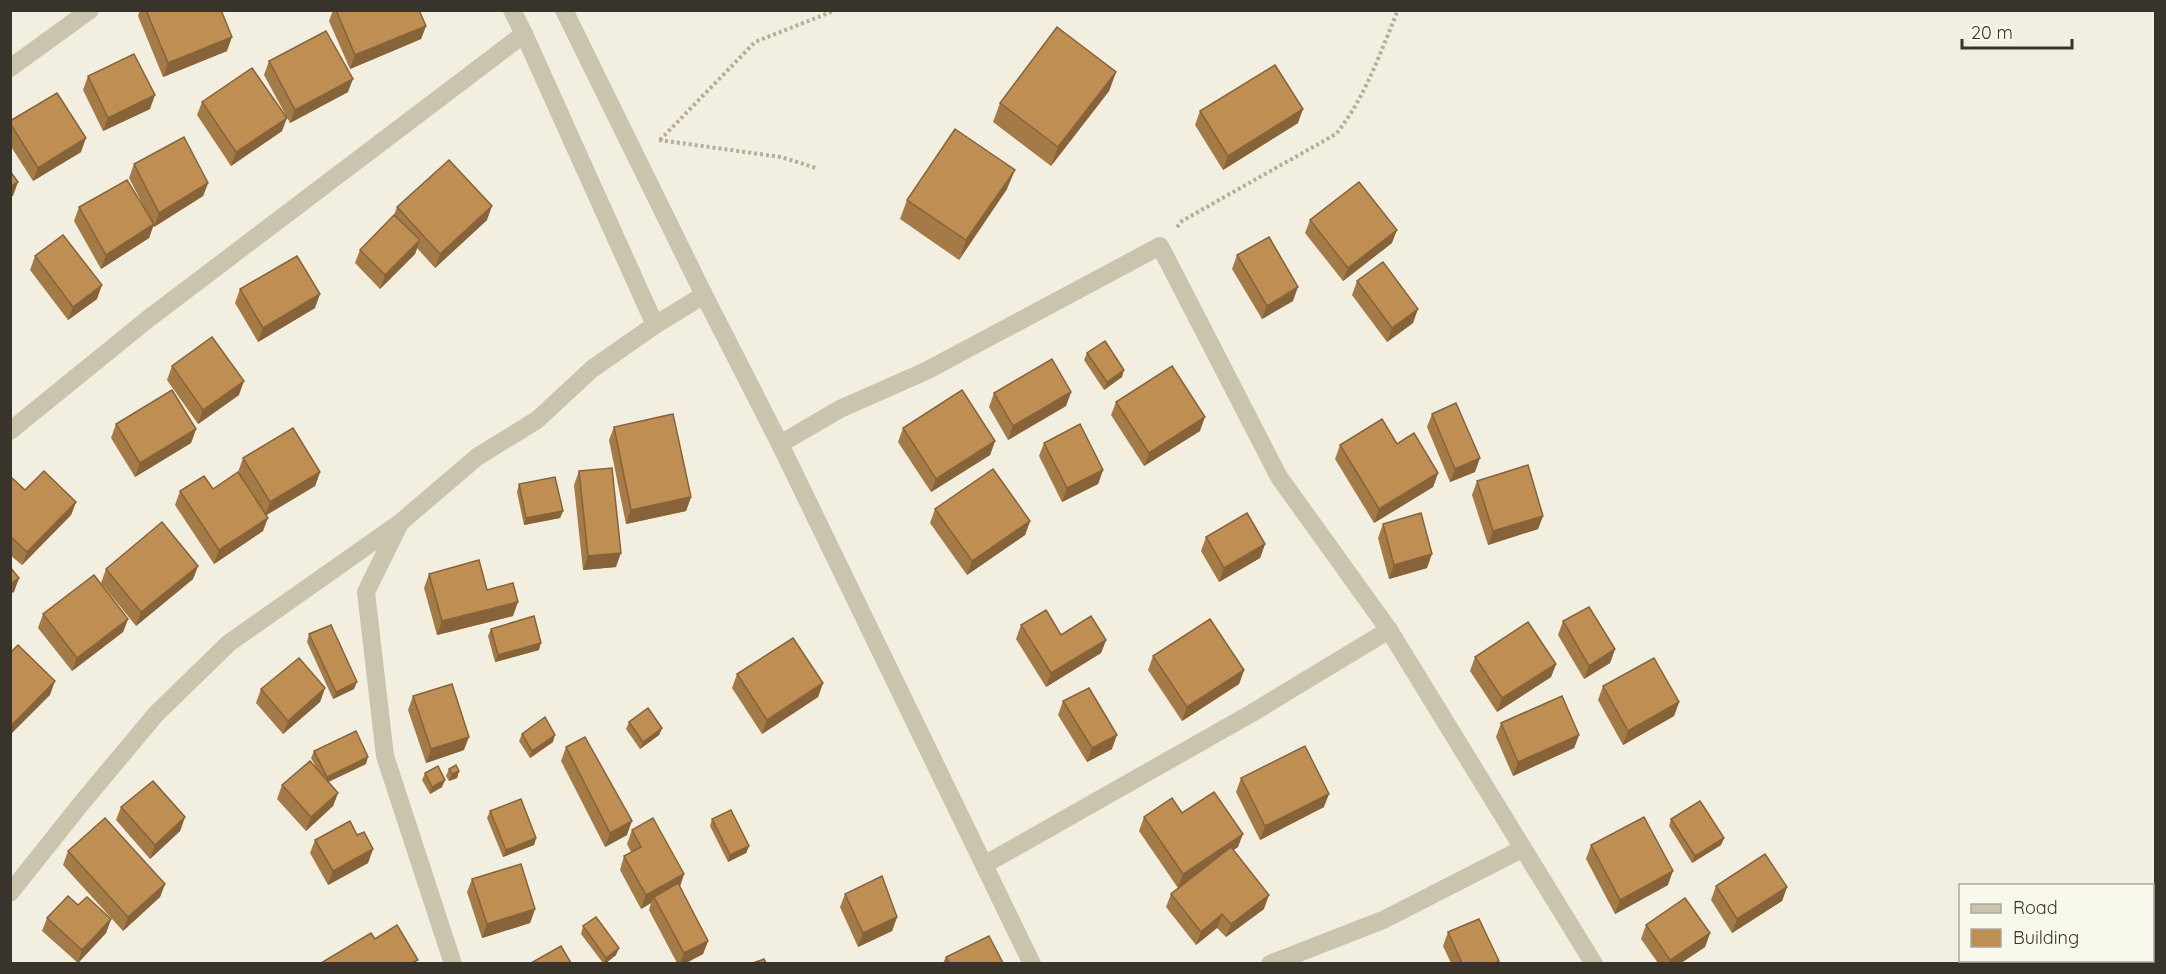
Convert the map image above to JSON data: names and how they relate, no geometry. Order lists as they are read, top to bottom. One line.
{"legend":["Road","Building"],"scale_bar":"20 m"}
